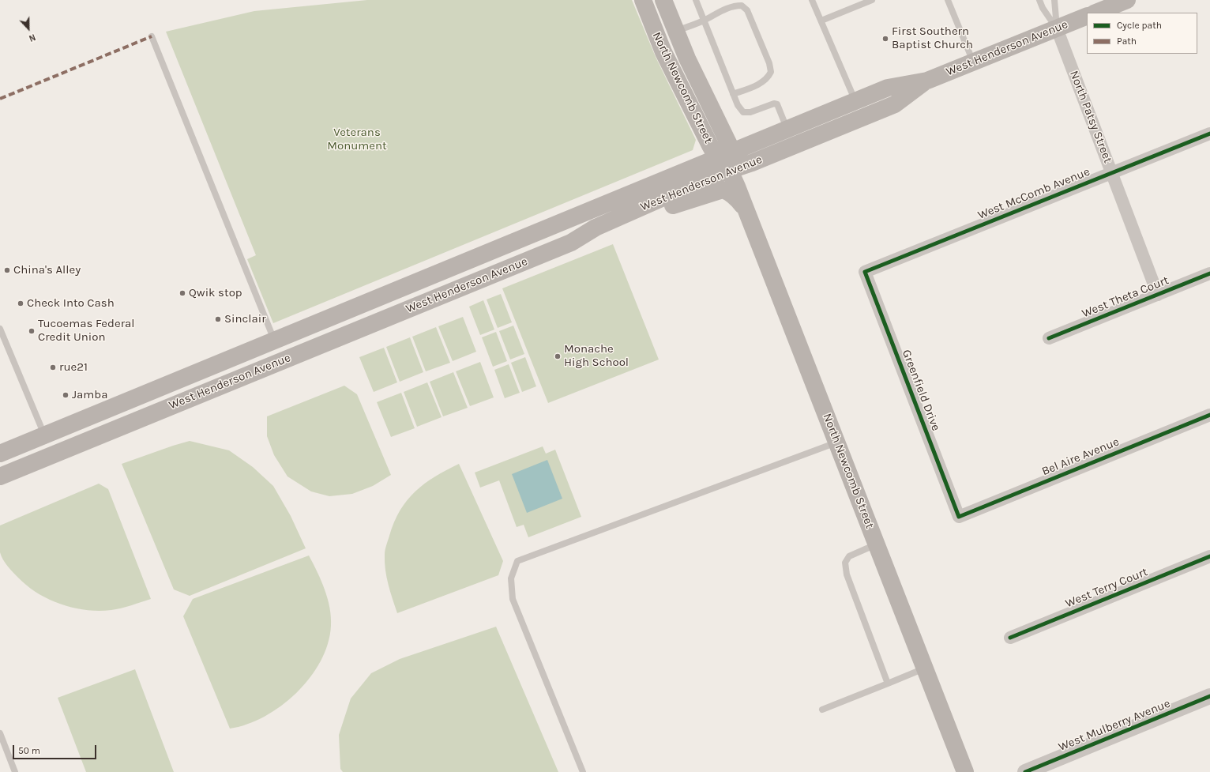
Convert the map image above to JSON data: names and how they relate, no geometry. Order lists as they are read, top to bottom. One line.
{"streets":{"main road":["West Henderson Avenue","North Newcomb Street"],"street":["North Patsy Street","West McComb Avenue","West Theta Court","Greenfield Drive","Bel Aire Avenue","West Terry Court","West Mulberry Avenue"]},"crossings":[["West Henderson Avenue","North Newcomb Street"],["West Henderson Avenue","North Patsy Street"],["North Patsy Street","West McComb Avenue"],["North Patsy Street","West Theta Court"],["West McComb Avenue","Greenfield Drive"],["Greenfield Drive","Bel Aire Avenue"]],"parks":["Veterans Monument"],"places":["First Southern Baptist Church","China's Alley","Qwik stop","Check Into Cash","Sinclair","Tucoemas Federal Credit Union","Monache High School","rue21","Jamba"],"legend":["Cycle path","Path"],"scale_bar":"50 m","north":"bottom"}
